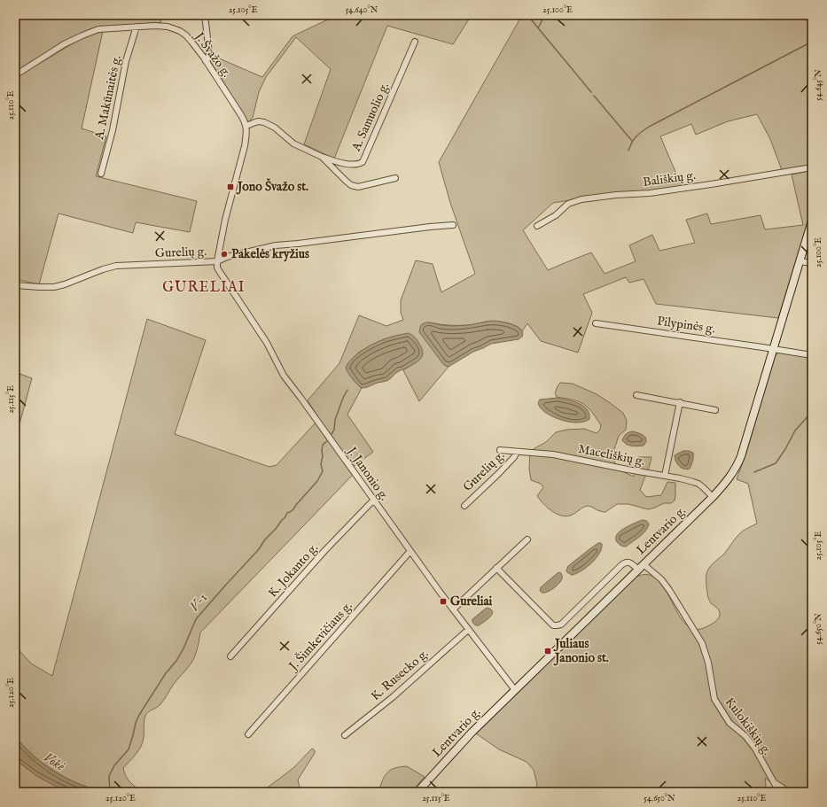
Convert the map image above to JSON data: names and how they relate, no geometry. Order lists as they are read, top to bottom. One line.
{"streets":{"main road":["Lentvario g."],"street":["J. Švažo g.","A. Makūnaitės g.","A. Samuolio g.","Bališkių g.","Gurelių g.","Pilypinės g.","Maceliškių g.","J. Janonio g.","K. Jokanto g.","J. Šimkevičiaus g.","K. Rusecko g.","Kulokiškių g."]},"crossings":[["J. Švažo g.","A. Makūnaitės g."],["Gurelių g.","Maceliškių g."],["Gurelių g.","J. Janonio g."],["Pilypinės g.","Lentvario g."],["Maceliškių g.","Lentvario g."],["J. Janonio g.","Lentvario g."],["J. Janonio g.","K. Jokanto g."],["J. Janonio g.","J. Šimkevičiaus g."],["J. Janonio g.","K. Rusecko g."],["Lentvario g.","Kulokiškių g."]],"districts":["GURELIAI"],"water":["V-1","Vokė"],"places":{"transit":["Jono Švažo st.","Gureliai","Juliaus Janonio st."],"other":["Pakelės kryžius"]},"coordinates":["25.105°E","54.640°N","25.100°E","54.645°N","25.110°E","25.115°E","54.650°N","25.120°E"]}
